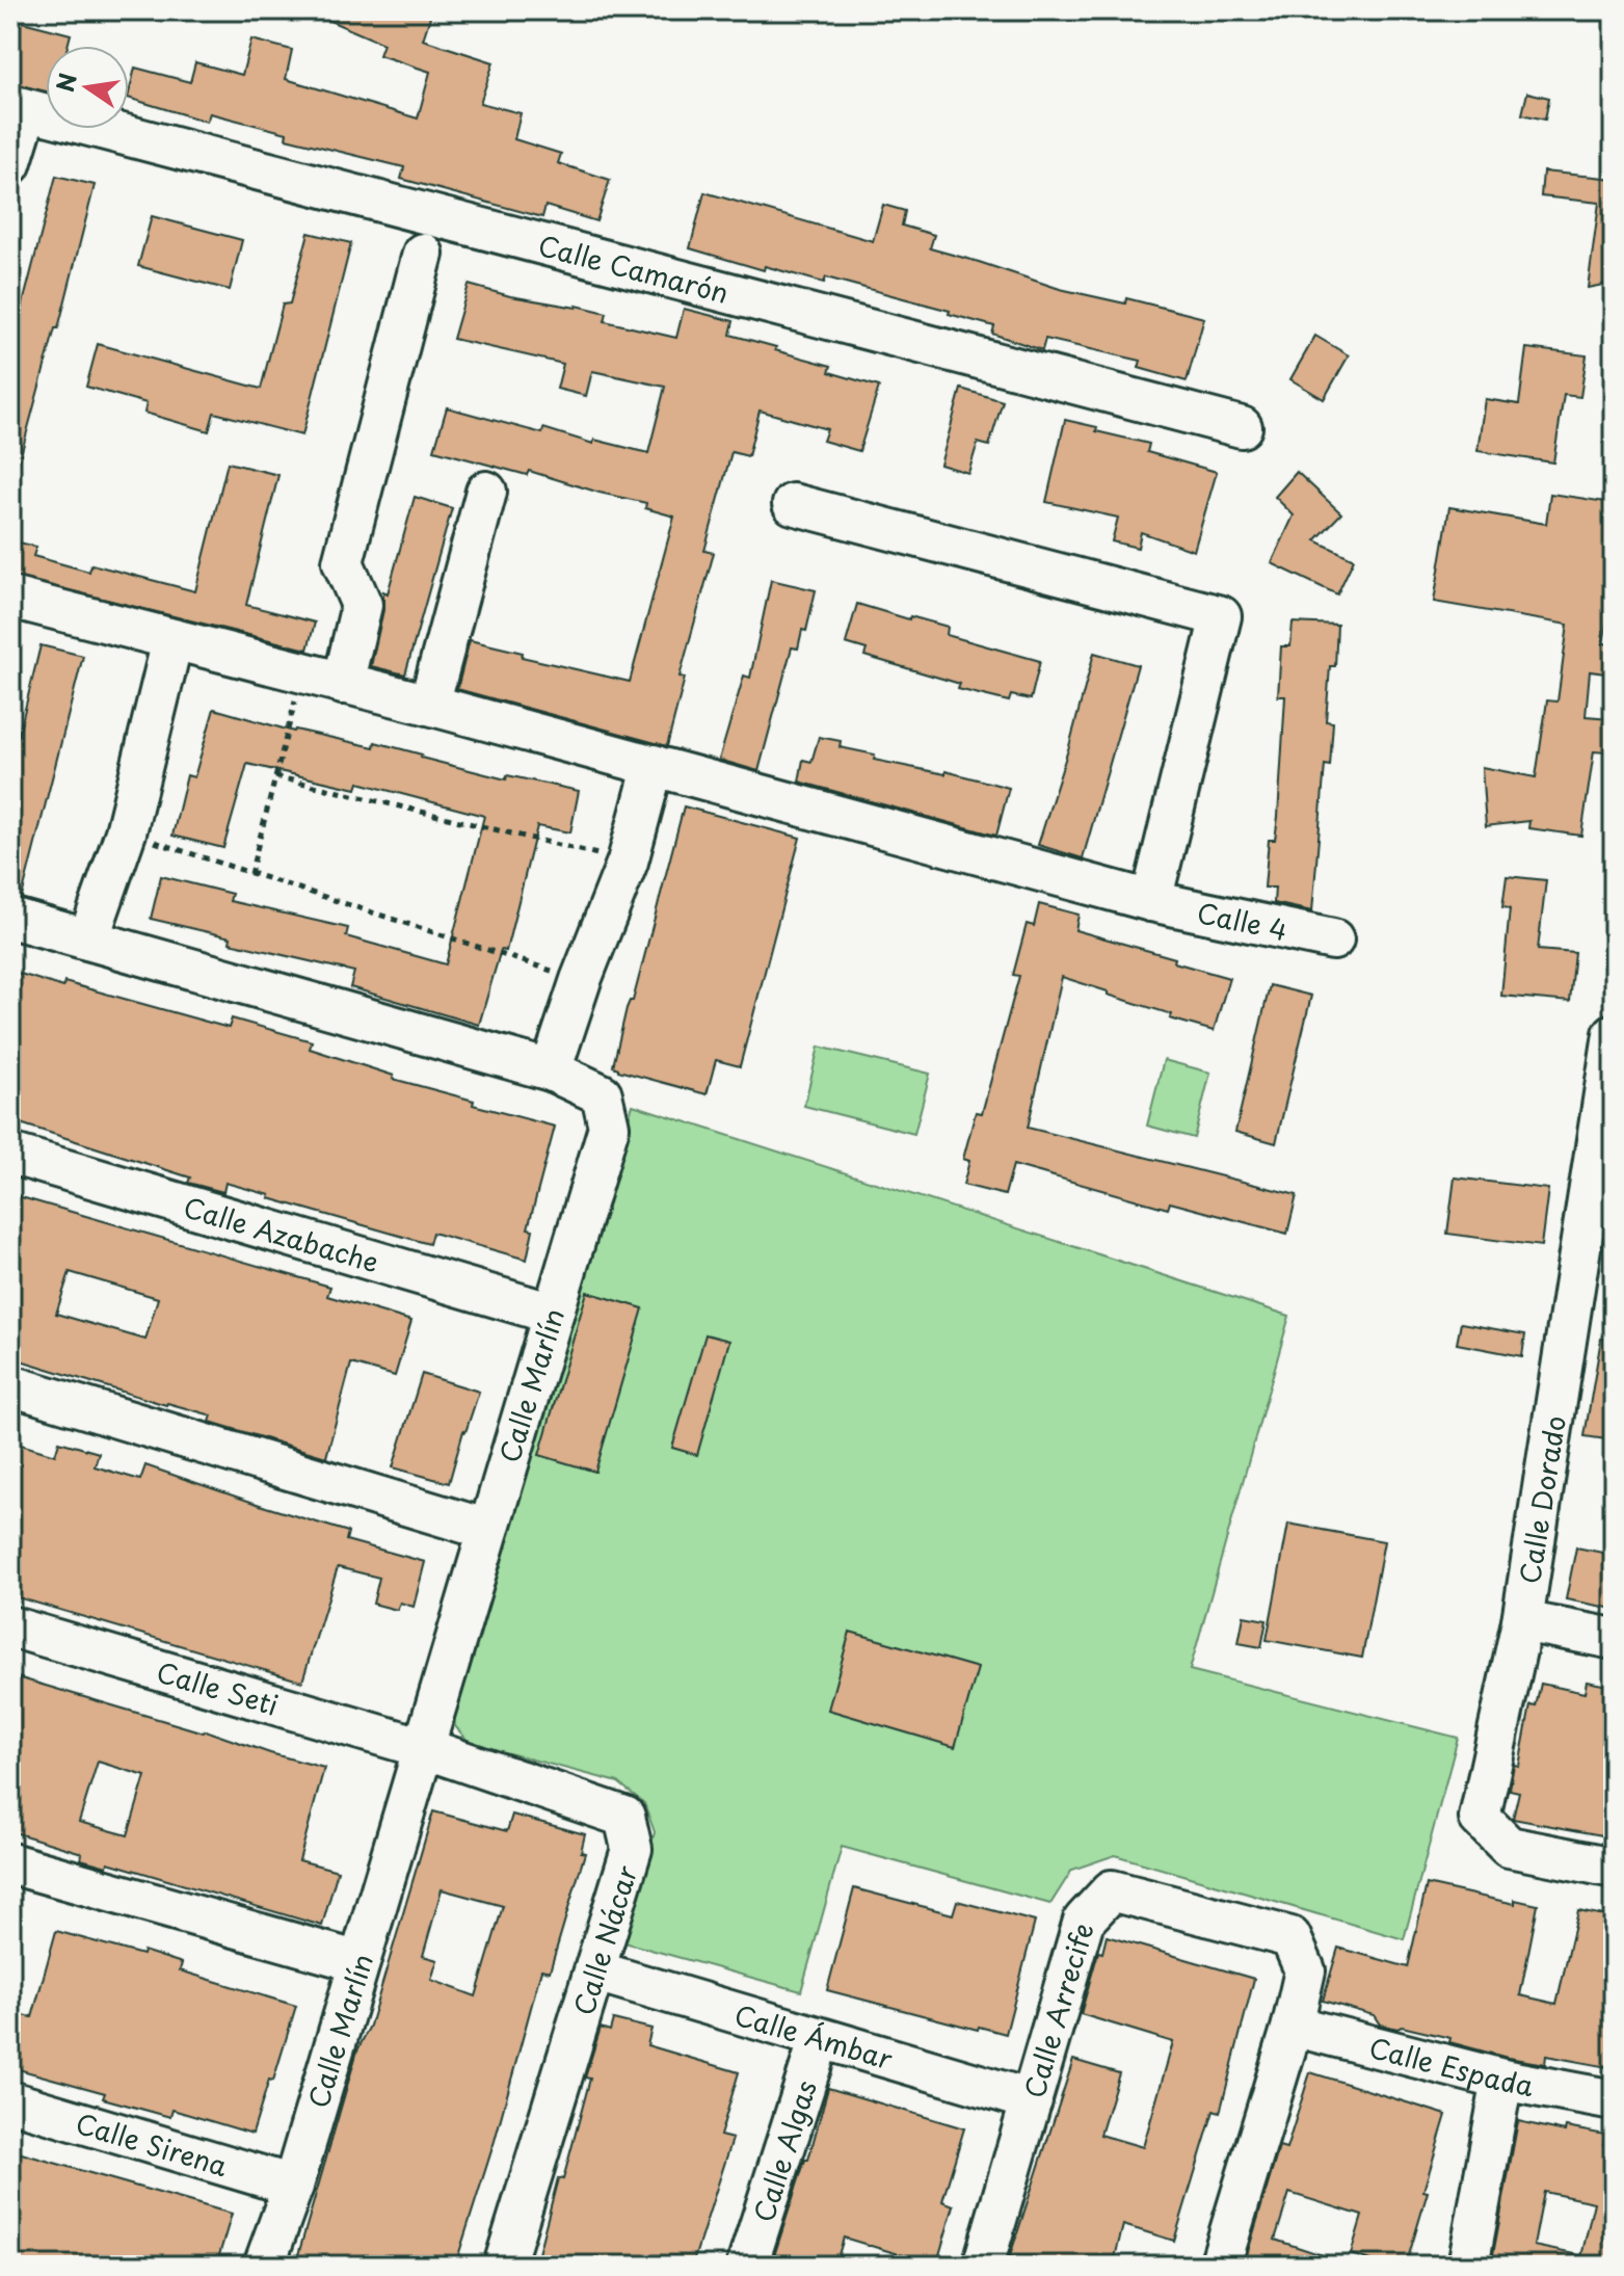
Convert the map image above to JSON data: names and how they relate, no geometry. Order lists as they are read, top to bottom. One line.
{"streets":{"street":["Calle Camarón","Calle 4","Calle Azabache","Calle Marlín","Calle Dorado","Calle Seti","Calle Nácar","Calle Arrecife","Calle Ámbar","Calle Espada","Calle Sirena","Calle Algas"]},"crossings":[["Calle Azabache","Calle Marlín"],["Calle Marlín","Calle Seti"],["Calle Marlín","Calle Nácar"],["Calle Marlín","Calle Sirena"],["Calle Seti","Calle Nácar"],["Calle Nácar","Calle Ámbar"],["Calle Arrecife","Calle Ámbar"],["Calle Arrecife","Calle Espada"],["Calle Ámbar","Calle Algas"]],"north":"left"}
